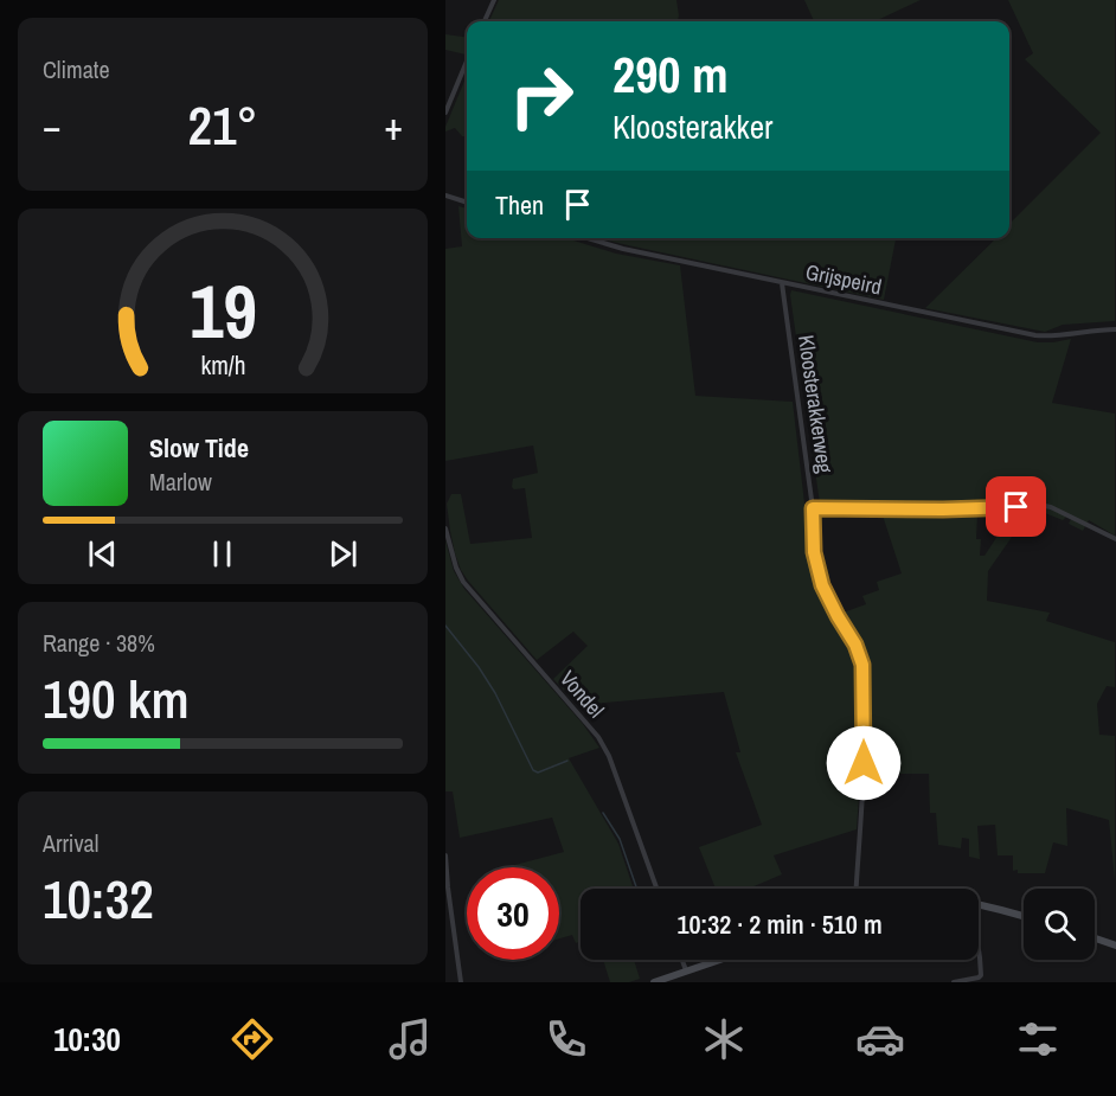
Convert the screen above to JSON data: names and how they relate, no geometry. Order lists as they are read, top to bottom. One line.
{"streets":{"street":["Grijspeird","Kloosterakkerweg","Vondel"]},"crossings":[["Grijspeird","Kloosterakkerweg"]],"page":{"tile":["Climate",["Range · 38%","190 km"],["Arrival","10:32"]],"turn":["290 m","Kloosterakker"],"heat":["−","21°","+"],"then":"Then","song":["Slow Tide","Marlow"],"limit":"30","trip":"10:32 · 2 min · 510 m","tabs":"10:30","gauge":["19","km/h"]}}
